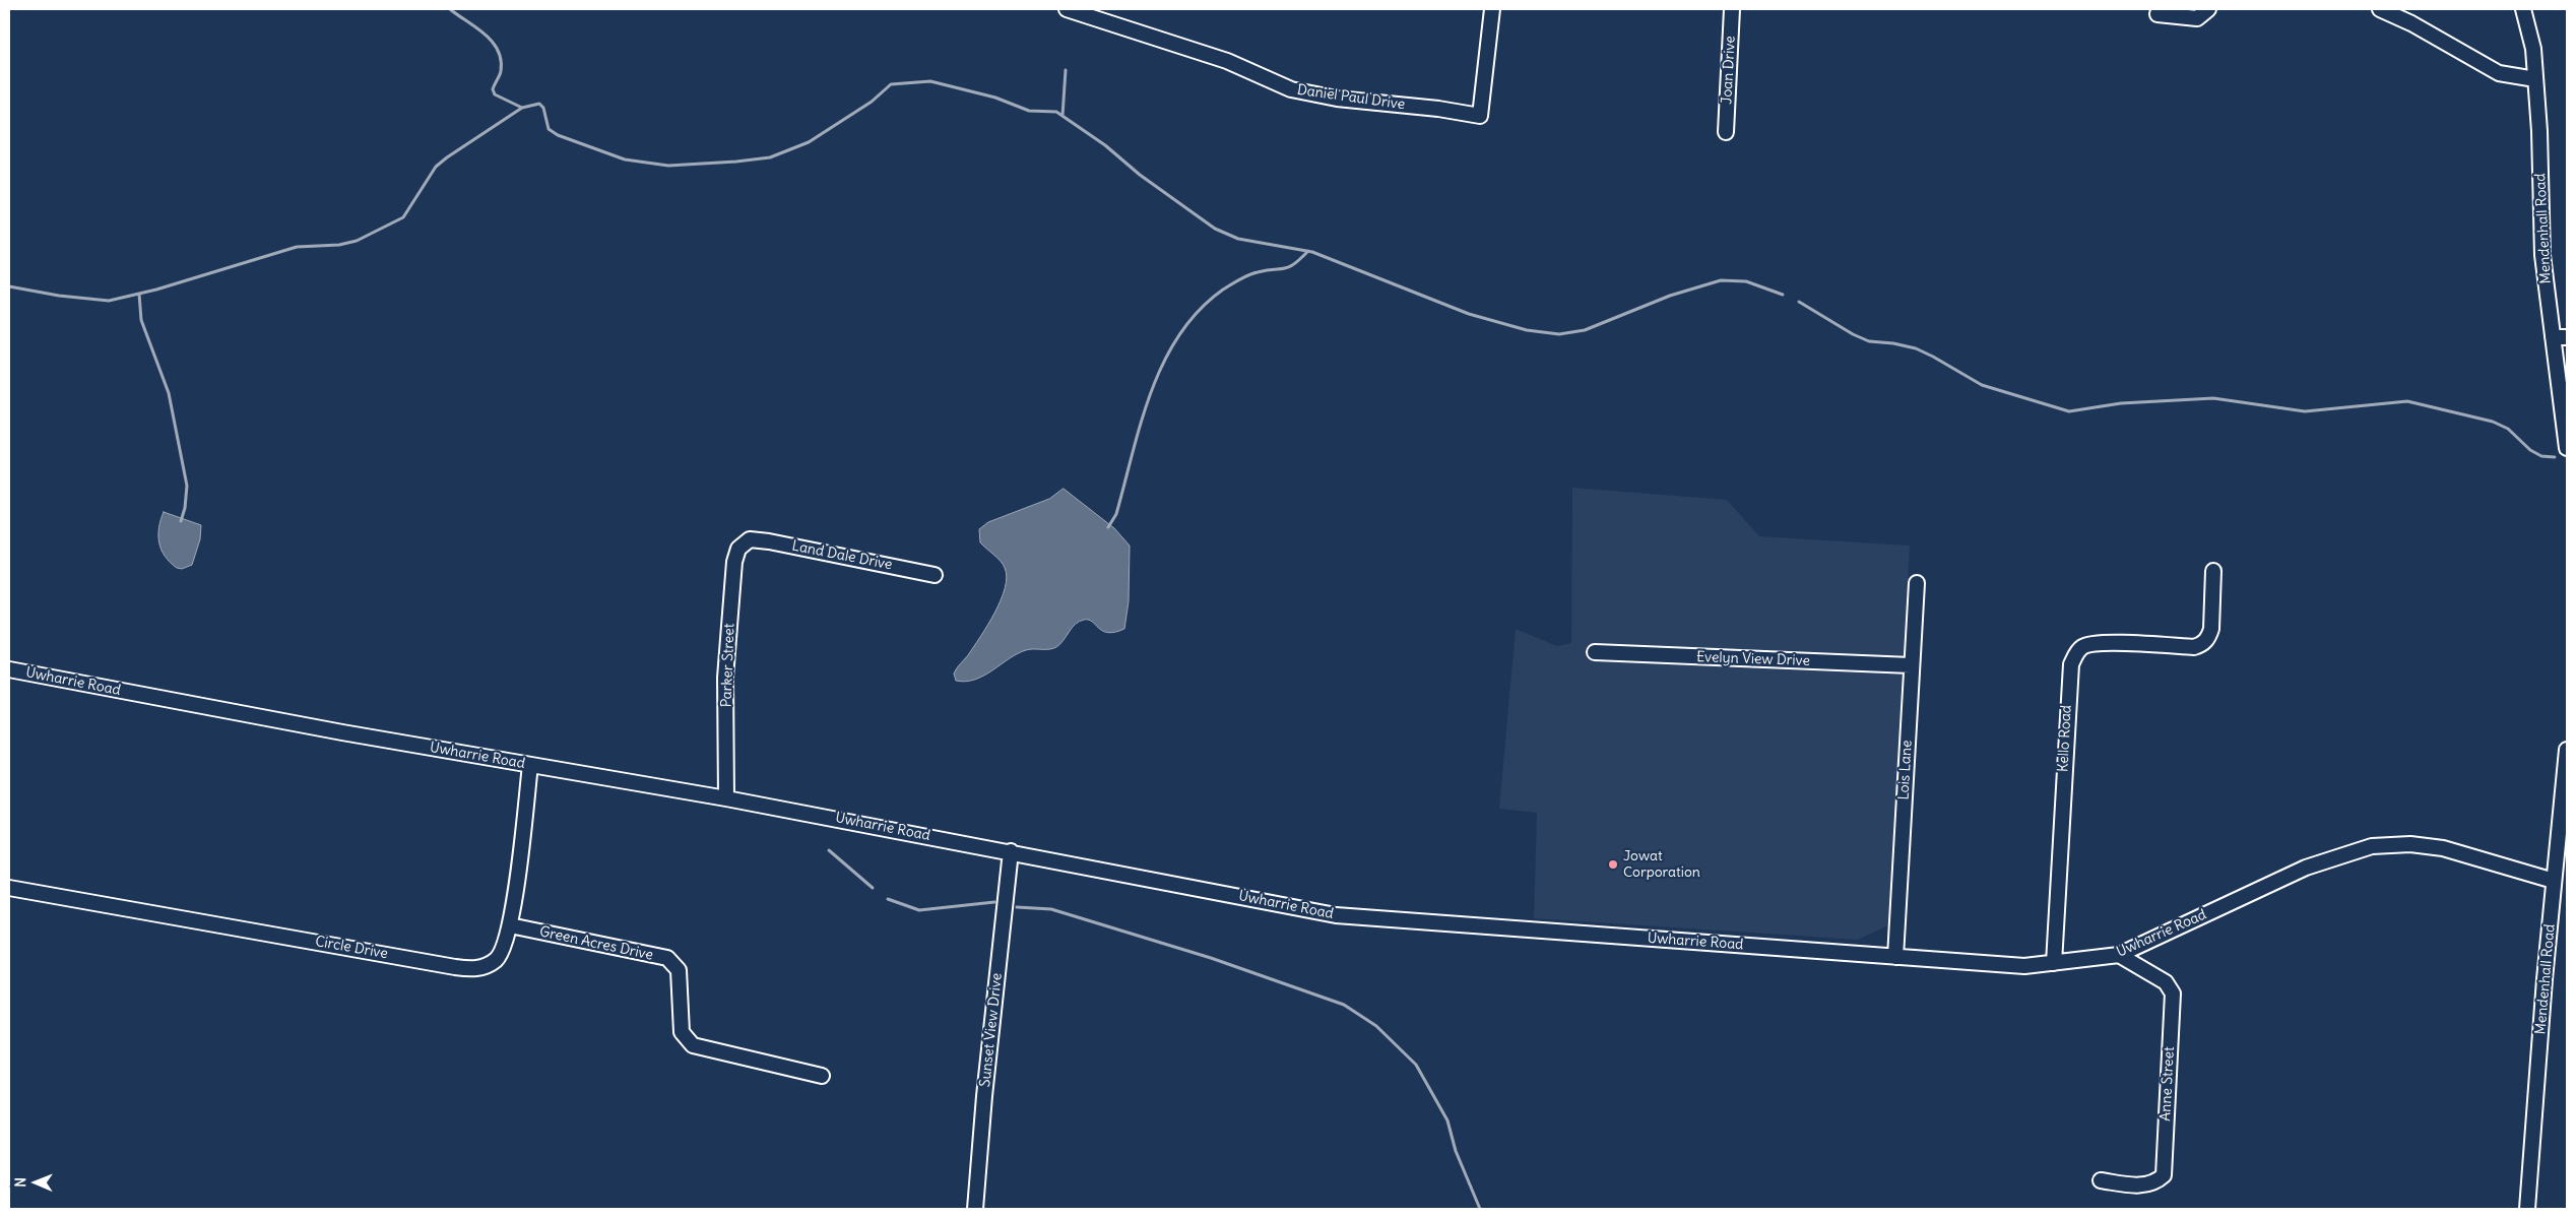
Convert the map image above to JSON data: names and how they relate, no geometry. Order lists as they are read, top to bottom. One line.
{"streets":{"street":["Joan Drive","Daniel Paul Drive","Mendenhall Road","Land Dale Drive","Evelyn View Drive","Parker Street","Uwharrie Road","Kello Road","Lois Lane","Green Acres Drive","Circle Drive","Sunset View Drive","Anne Street"]},"crossings":[["Mendenhall Road","Uwharrie Road"],["Land Dale Drive","Parker Street"],["Evelyn View Drive","Lois Lane"],["Parker Street","Uwharrie Road"],["Uwharrie Road","Kello Road"],["Uwharrie Road","Lois Lane"],["Uwharrie Road","Circle Drive"],["Uwharrie Road","Sunset View Drive"],["Uwharrie Road","Anne Street"],["Green Acres Drive","Circle Drive"]],"places":["Jowat Corporation"],"north":"left"}
